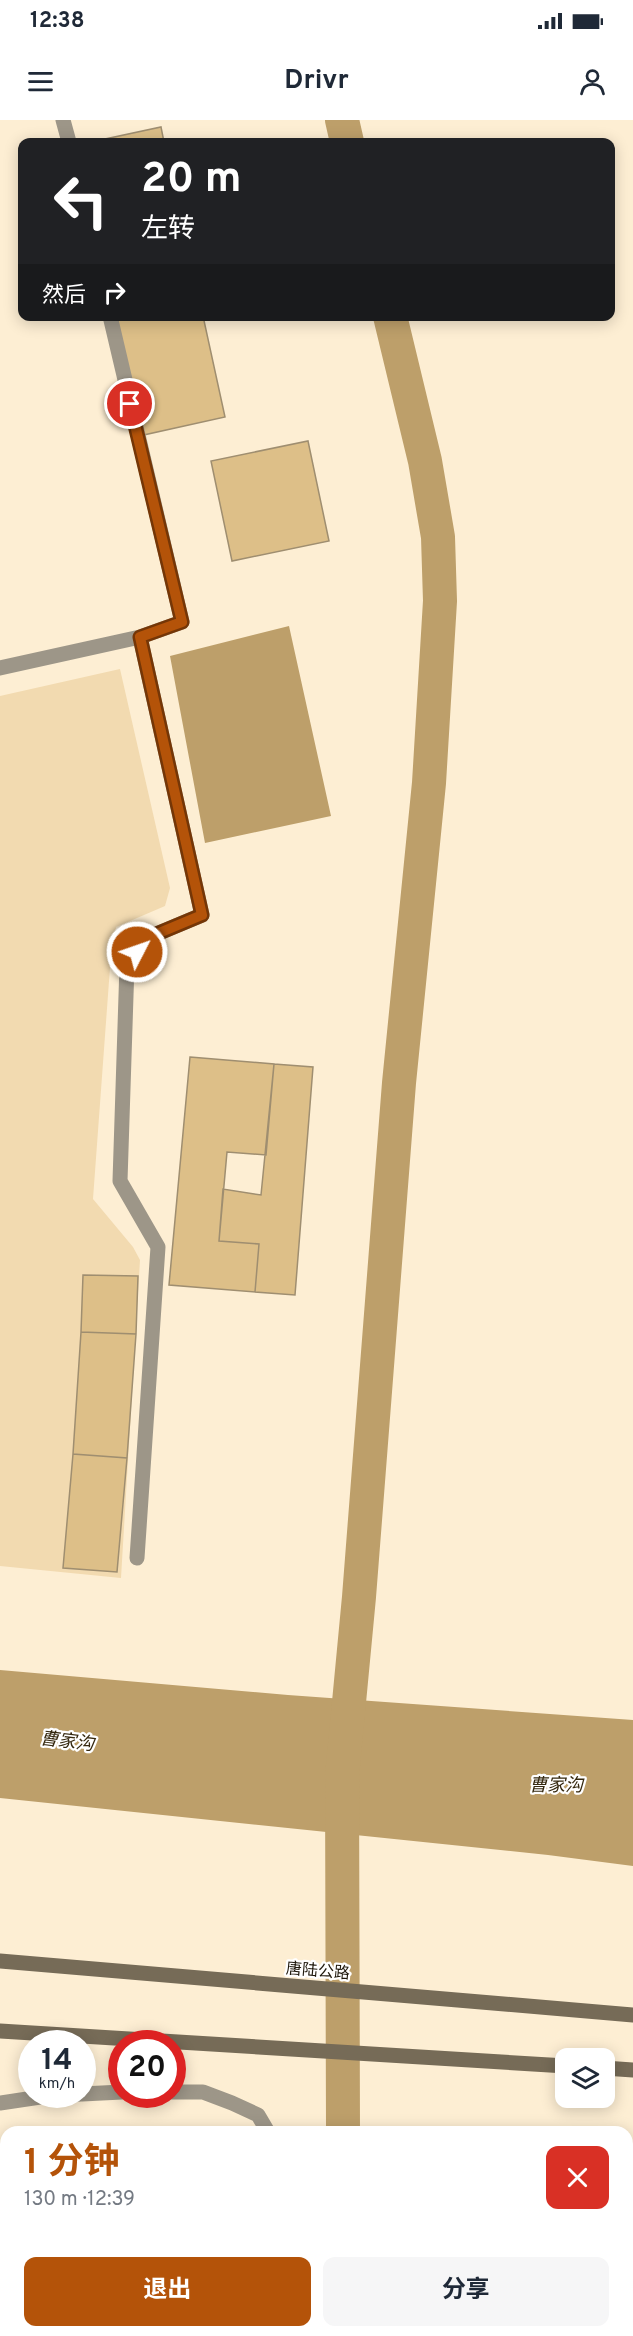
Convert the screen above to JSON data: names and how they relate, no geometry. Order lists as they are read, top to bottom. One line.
{"streets":{"main road":["唐陆公路"]},"water":["曹家沟"],"page":{"status":"12:38","header":"Drivr","turn":["20 m","左转"],"then":"然后","speed":"14 km/h","limit":"20","heading":["1 分钟","130 m · 12:39"],"buttons":["退出","分享"]}}
